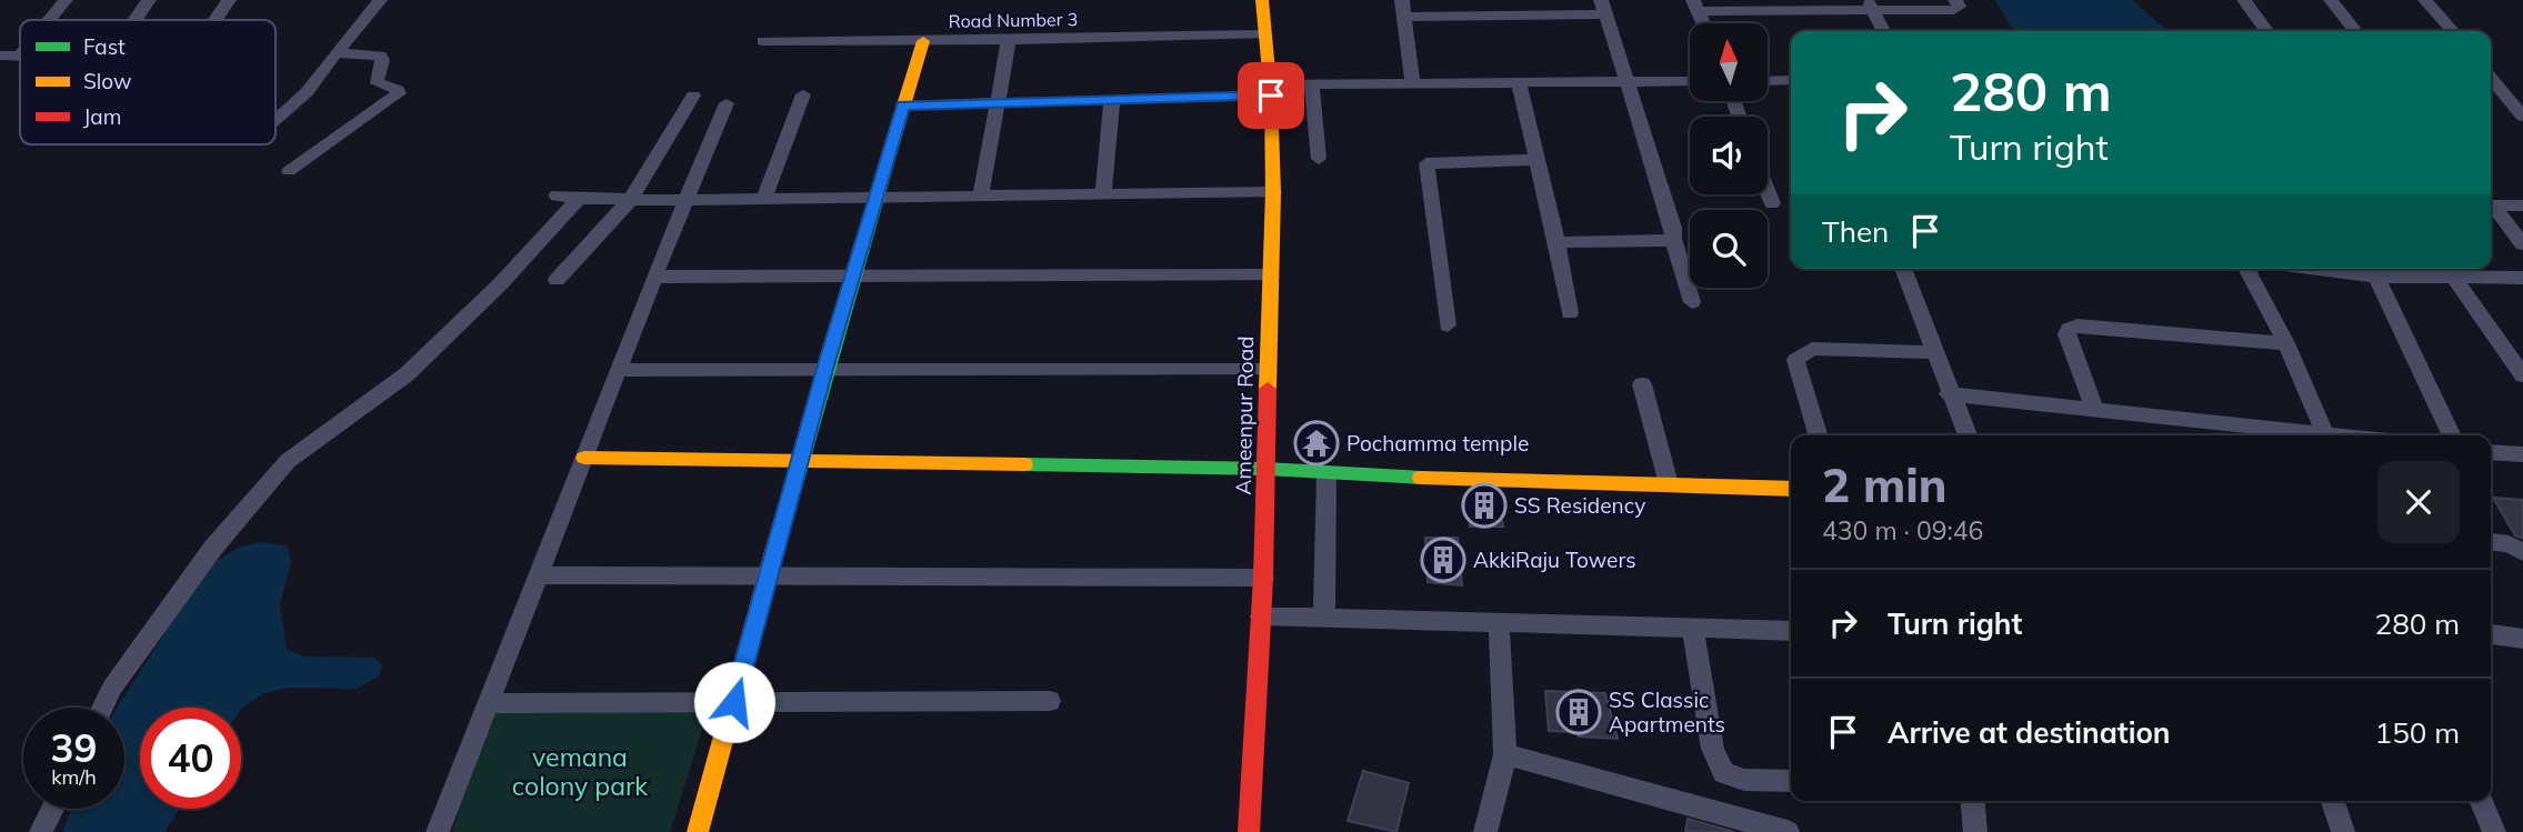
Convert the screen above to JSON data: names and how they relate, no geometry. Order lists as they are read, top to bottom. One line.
{"streets":{"street":["Road Number 3","Ameenpur Road"]},"crossings":[["Road Number 3","Ameenpur Road"]],"parks":["vemana colony park"],"places":{"temple":["Pochamma temple"],"building":["SS Residency","AkkiRaju Towers","SS Classic Apartments"]},"legend":["Fast","Slow","Jam"],"north":"top","page":{"turn":["280 m","Turn right"],"then":"Then","heading":["2 min","430 m · 09:46"],"list":[{"name":"Turn right","value":"280 m"},{"name":"Arrive at destination","value":"150 m"}],"speed":"39 km/h","limit":"40"}}
